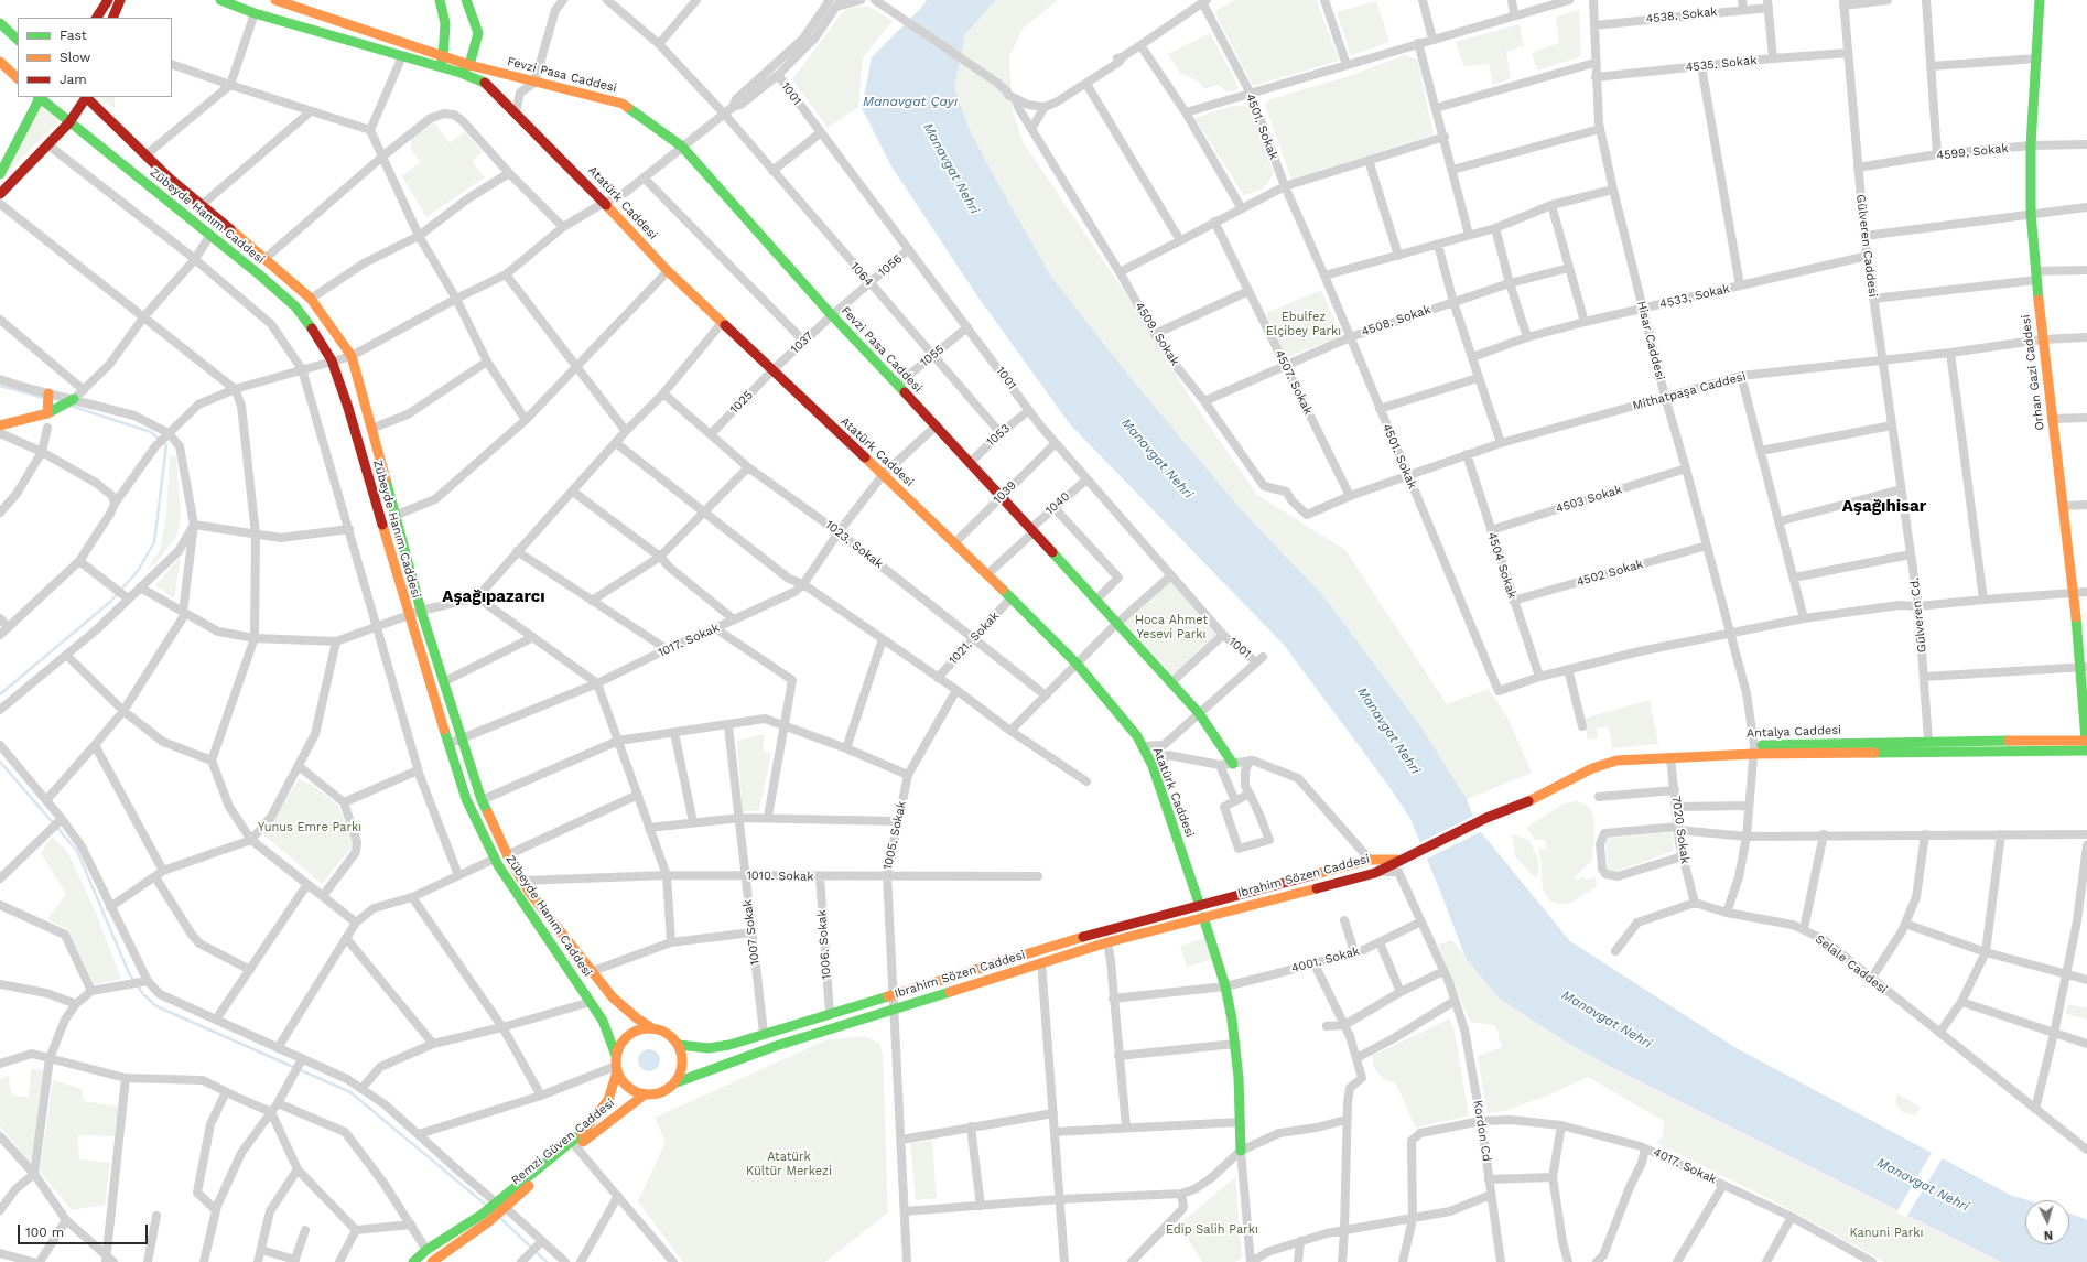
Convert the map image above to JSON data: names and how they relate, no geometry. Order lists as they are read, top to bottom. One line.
{"streets":{"main road":["Fevzi Pasa Caddesi","Atatürk Caddesi","Zübeyde Hanım Caddesi","Orhan Gazi Caddesi","Antalya Caddesi","Ibrahim Sözen Caddesi","Remzi Güven Caddesi"],"street":["4538. Sokak","4535. Sokak","1001","4501. Sokak","4599, Sokak","Gülveren Caddesi","1056","1064","4533, Sokak","4508. Sokak","4509. Sokak","Hisar Caddesi","1037","1055","4507. Sokak","Mithatpaşa Caddesi","1025","1053","1039","4503 Sokak","1040","1023. Sokak","4504 Sokak","4502 Sokak","Gülveren Cd.","1021. Sokak","1017. Sokak","7020 Sokak","1005. Sokak","1010. Sokak","1007 Sokak","1006. Sokak","4001. Sokak","Selale Caddesi","Kordon Cd","4017. Sokak"]},"crossings":[["4538. Sokak","Hisar Caddesi"],["4535. Sokak","Gülveren Caddesi"],["4535. Sokak","Hisar Caddesi"],["Fevzi Pasa Caddesi","1001"],["Fevzi Pasa Caddesi","Atatürk Caddesi"],["Fevzi Pasa Caddesi","1056"],["Fevzi Pasa Caddesi","1037"],["Fevzi Pasa Caddesi","1055"],["Fevzi Pasa Caddesi","1053"],["Fevzi Pasa Caddesi","1039"],["Fevzi Pasa Caddesi","1040"],["Fevzi Pasa Caddesi","1017. Sokak"],["1001","1056"],["1001","1055"],["1001","1053"],["1001","1039"],["1001","1040"],["4501. Sokak","4508. Sokak"],["4501. Sokak","Hisar Caddesi"],["4501. Sokak","Orhan Gazi Caddesi"],["4501. Sokak","Mithatpaşa Caddesi"],["4501. Sokak","4504 Sokak"],["4501. Sokak","Gülveren Cd."],["4599, Sokak","Gülveren Caddesi"],["4599, Sokak","Orhan Gazi Caddesi"],["Atatürk Caddesi","1037"],["Atatürk Caddesi","1025"],["Atatürk Caddesi","1039"],["Atatürk Caddesi","1040"],["Atatürk Caddesi","1021. Sokak"],["Atatürk Caddesi","1017. Sokak"],["Atatürk Caddesi","Ibrahim Sözen Caddesi"],["Zübeyde Hanım Caddesi","1017. Sokak"],["Zübeyde Hanım Caddesi","1010. Sokak"],["Zübeyde Hanım Caddesi","Ibrahim Sözen Caddesi"],["Zübeyde Hanım Caddesi","Remzi Güven Caddesi"],["Gülveren Caddesi","4533, Sokak"],["Gülveren Caddesi","Mithatpaşa Caddesi"],["Gülveren Caddesi","Gülveren Cd."],["1056","1064"],["1056","1037"],["1064","1055"],["1064","1053"],["4533, Sokak","Hisar Caddesi"],["4508. Sokak","4509. Sokak"],["4508. Sokak","4507. Sokak"],["4509. Sokak","Mithatpaşa Caddesi"],["Hisar Caddesi","Mithatpaşa Caddesi"],["Hisar Caddesi","4503 Sokak"],["Hisar Caddesi","4502 Sokak"],["Hisar Caddesi","Antalya Caddesi"],["1037","1025"],["Orhan Gazi Caddesi","Mithatpaşa Caddesi"],["Orhan Gazi Caddesi","Antalya Caddesi"],["4507. Sokak","Mithatpaşa Caddesi"],["Mithatpaşa Caddesi","4504 Sokak"],["1025","1023. Sokak"],["4503 Sokak","4504 Sokak"],["1023. Sokak","1021. Sokak"],["1023. Sokak","1017. Sokak"],["4504 Sokak","4502 Sokak"],["Gülveren Cd.","Antalya Caddesi"],["Antalya Caddesi","7020 Sokak"],["Antalya Caddesi","Ibrahim Sözen Caddesi"],["7020 Sokak","Selale Caddesi"],["1005. Sokak","1010. Sokak"],["1005. Sokak","Ibrahim Sözen Caddesi"],["1010. Sokak","1007 Sokak"],["1010. Sokak","1006. Sokak"],["Ibrahim Sözen Caddesi","1007 Sokak"],["Ibrahim Sözen Caddesi","1006. Sokak"],["Ibrahim Sözen Caddesi","Kordon Cd"],["Ibrahim Sözen Caddesi","Remzi Güven Caddesi"],["4001. Sokak","Kordon Cd"],["Kordon Cd","4017. Sokak"]],"districts":["Aşağıhisar","Aşağıpazarcı"],"water":["Manavgat Çayı","Manavgat Nehri"],"parks":["Ebulfez Elçibey Parkı","Hoca Ahmet Yesevi Parkı","Yunus Emre Parkı","Atatürk Kültür Merkezi","Edip Salih Parkı","Kanuni Parkı"],"legend":["Fast","Slow","Jam"],"scale_bar":"100 m","north":"bottom"}
